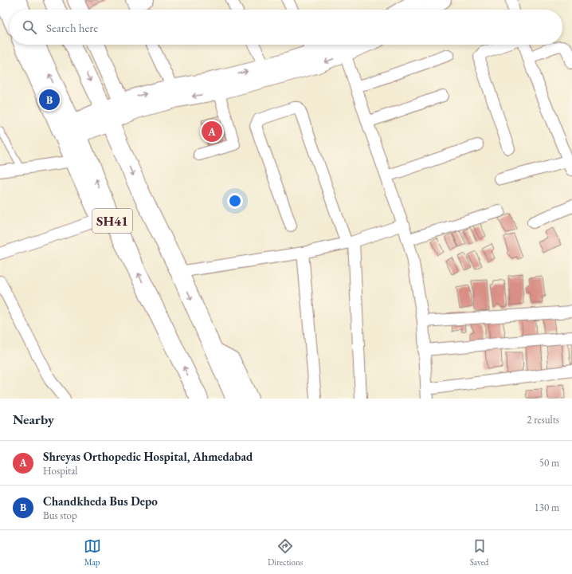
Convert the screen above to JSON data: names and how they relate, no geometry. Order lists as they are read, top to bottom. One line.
{"streets":{"main road":["SH41"]},"page":{"search":"Search here","pins":["B","A"],"heading":["Nearby","2 results"],"list":[{"mark":"A","name":"Shreyas Orthopedic Hospital, Ahmedabad","note":"Hospital","value":"50 m"},{"mark":"B","name":"Chandkheda Bus Depo","note":"Bus stop","value":"130 m"}],"nav":["Map","Directions","Saved"]}}
